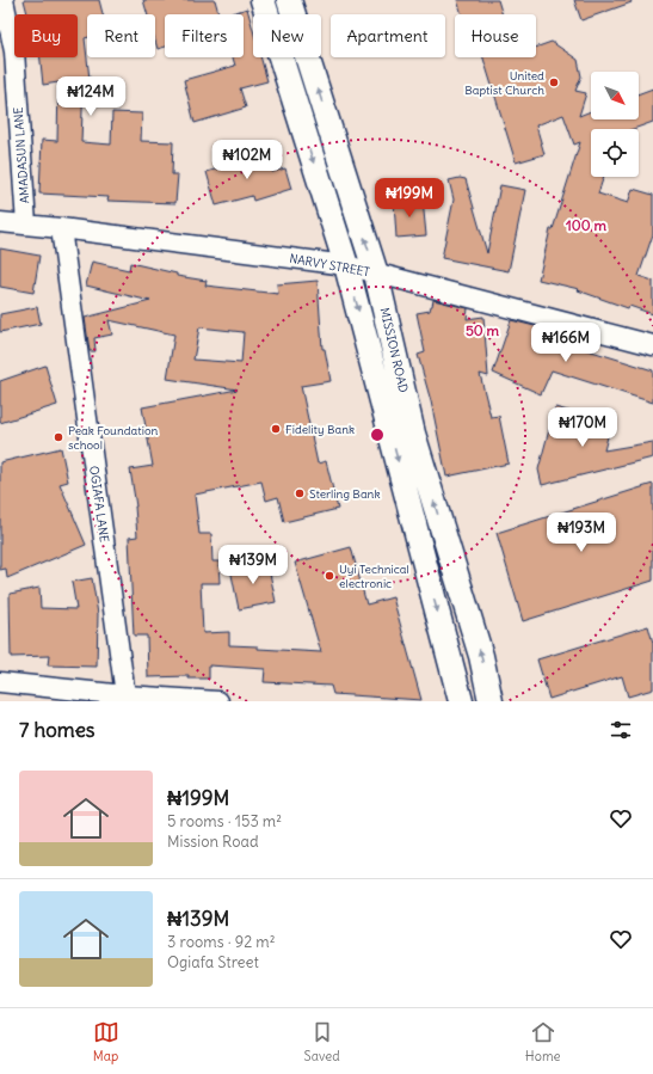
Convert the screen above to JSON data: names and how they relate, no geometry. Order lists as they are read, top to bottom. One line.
{"streets":{"street":["AMADASUN LANE","NARVY STREET","MISSION ROAD","OGIAFA LANE"]},"crossings":[["AMADASUN LANE","NARVY STREET"],["NARVY STREET","MISSION ROAD"],["NARVY STREET","OGIAFA LANE"]],"places":["United Baptist Church","Fidelity Bank","Peak Foundation school","Sterling Bank","Uyi Technical electronic"],"north":"bottom right","page":{"chip":["Buy","Rent","Filters","New","Apartment","House"],"price":["₦124M","₦102M","₦199M","₦166M","₦170M","₦193M","₦139M"],"heading":"7 homes","list":[{"name":"₦199M","note":"5 rooms · 153 m² · Mission Road"},{"name":"₦139M","note":"3 rooms · 92 m² · Ogiafa Street"}],"tabs":["Map","Saved","Home"]},"rings":["100 m","50 m"]}
